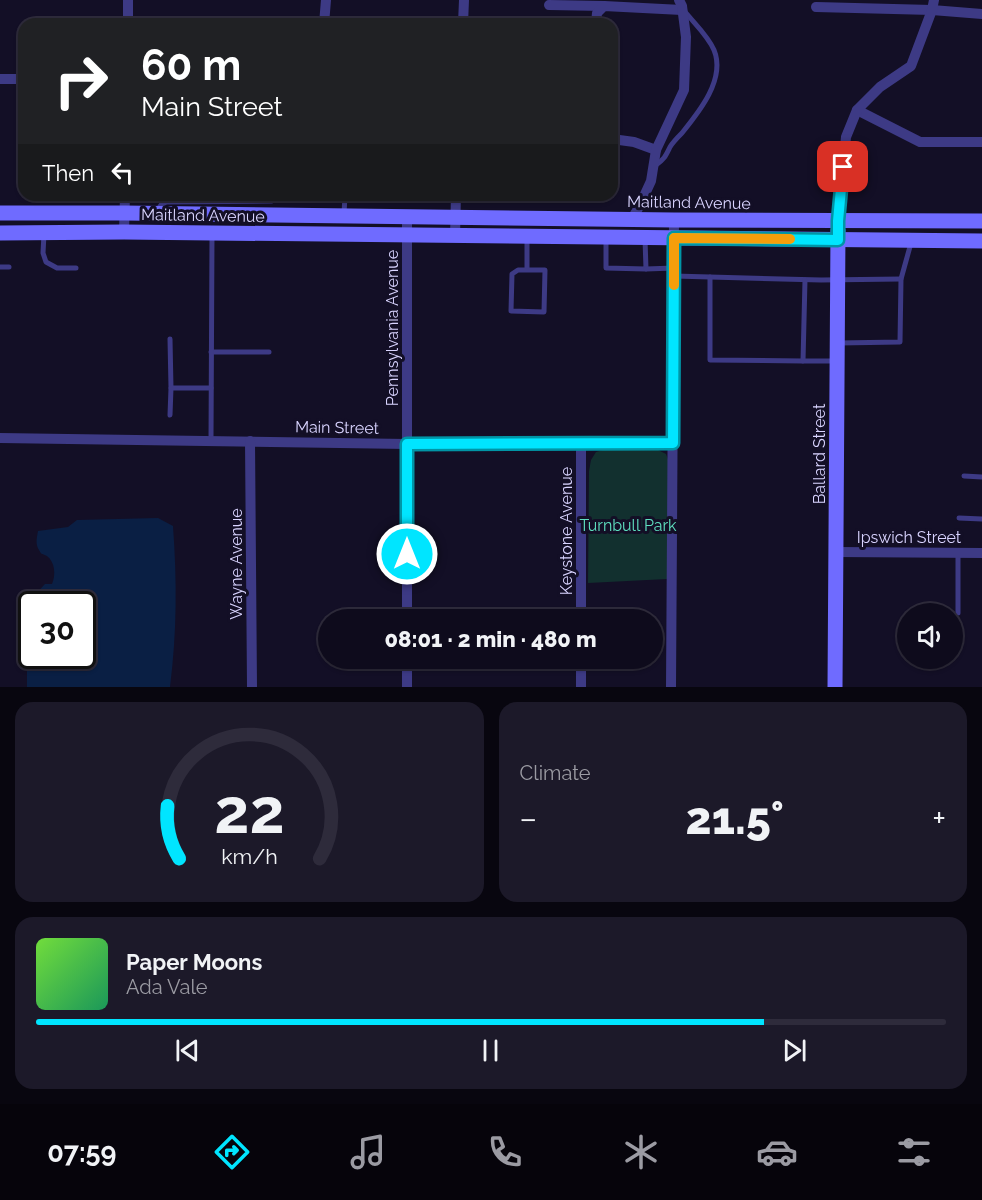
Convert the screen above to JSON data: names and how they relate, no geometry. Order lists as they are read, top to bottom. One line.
{"streets":{"main road":["Maitland Avenue","Ballard Street"],"street":["Pennsylvania Avenue","Main Street","Keystone Avenue","Ipswich Street","Wayne Avenue"]},"crossings":[["Maitland Avenue","Pennsylvania Avenue"],["Maitland Avenue","Ballard Street"],["Pennsylvania Avenue","Main Street"],["Main Street","Keystone Avenue"],["Main Street","Wayne Avenue"],["Ballard Street","Ipswich Street"]],"parks":["Turnbull Park"],"page":{"turn":["60 m","Main Street"],"then":"Then","limit":"30","trip":"08:01 · 2 min · 480 m","tile":"Climate","heat":["−","21.5°","+"],"song":["Paper Moons","Ada Vale"],"tabs":"07:59","gauge":["22","km/h"]}}
